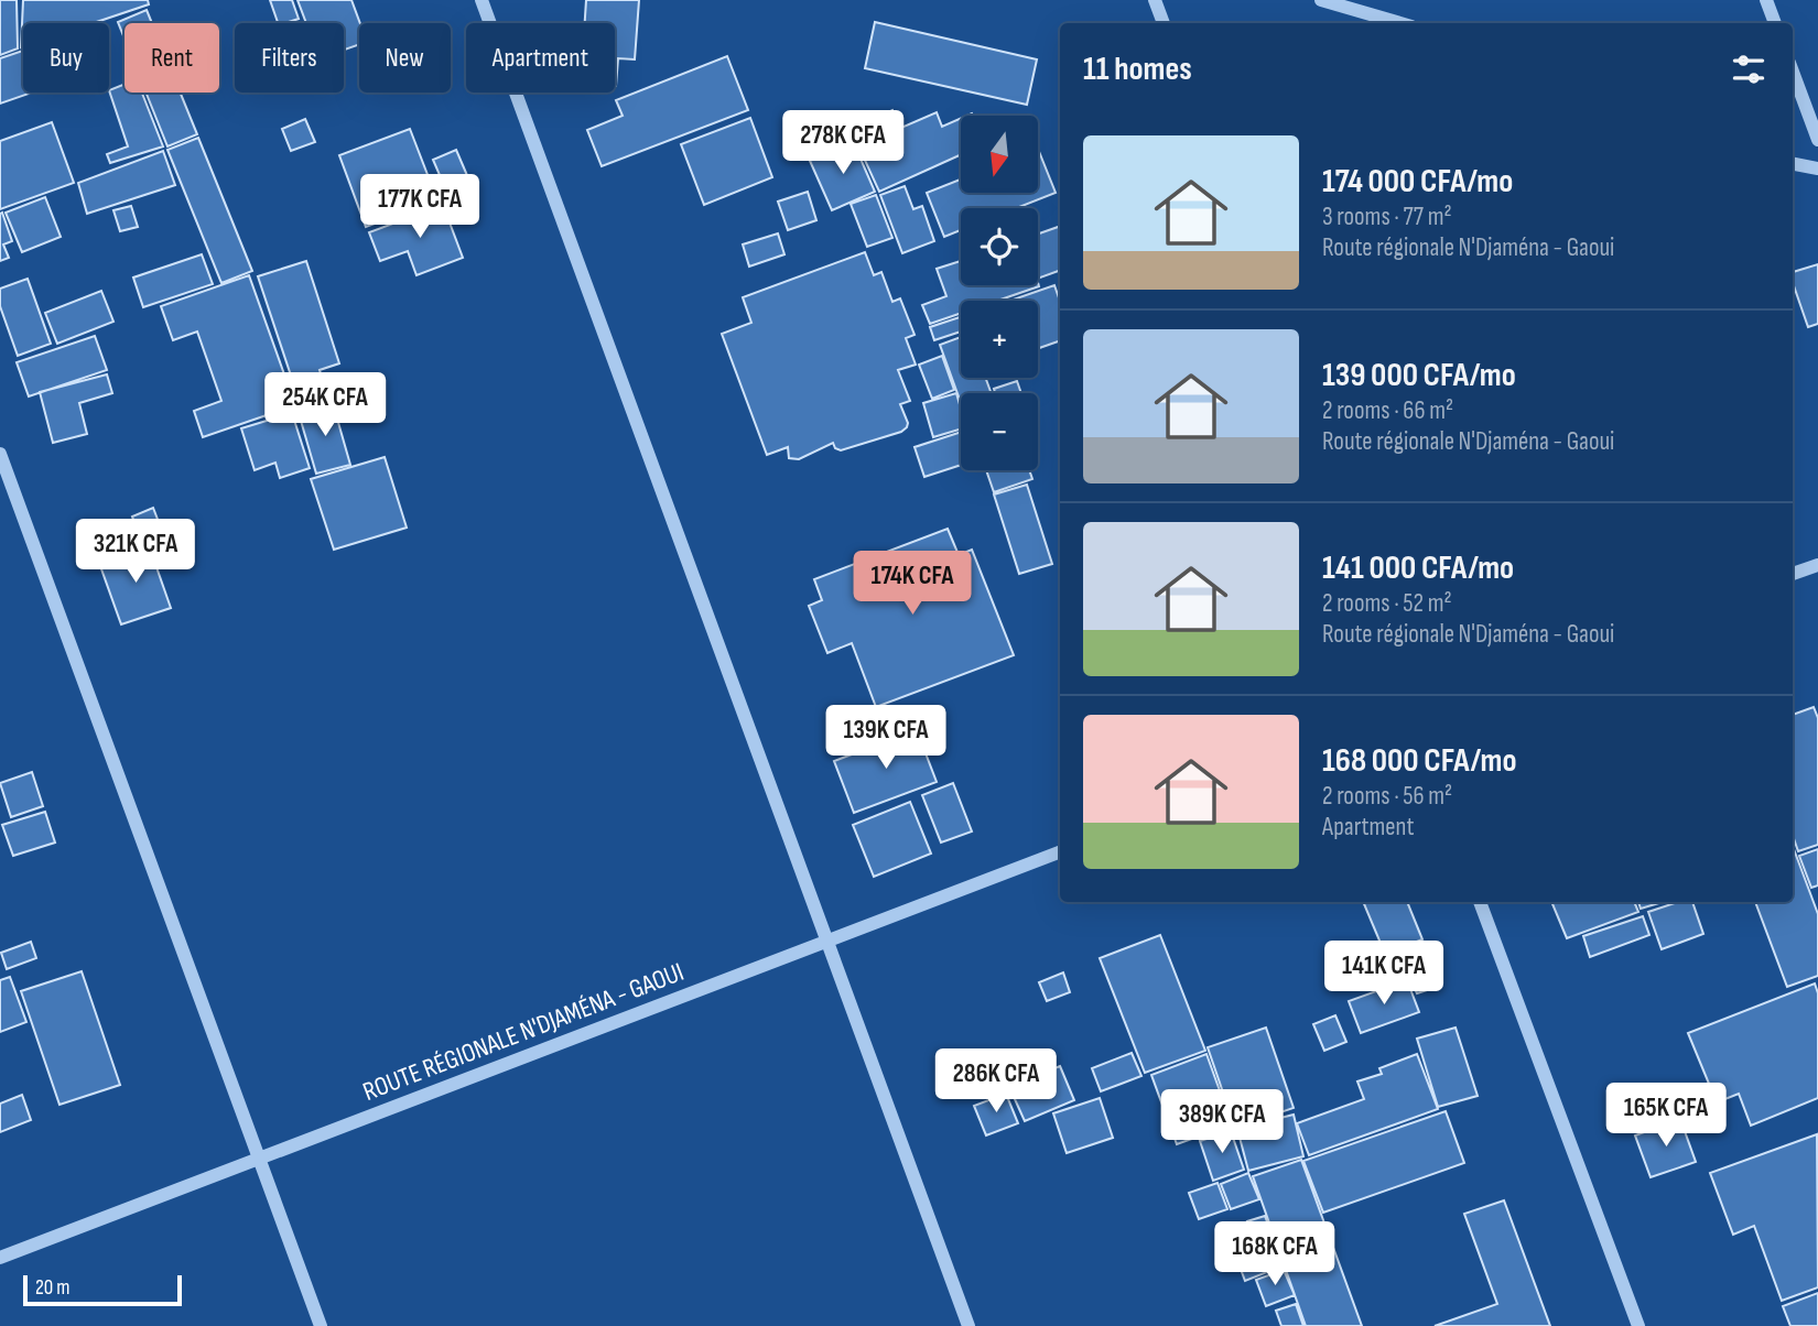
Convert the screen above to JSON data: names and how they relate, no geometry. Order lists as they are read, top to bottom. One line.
{"streets":{"street":["ROUTE RÉGIONALE N'DJAMÉNA - GAOUI"]},"scale_bar":"20 m","north":"bottom","page":{"chip":["Buy","Rent","Filters","New","Apartment"],"heading":"11 homes","price":["278K CFA","177K CFA","254K CFA","321K CFA","174K CFA","139K CFA","141K CFA","286K CFA","165K CFA","389K CFA","168K CFA"],"map_buttons":["+","−"],"list":[{"name":"174 000 CFA/mo","note":"3 rooms · 77 m² · Route régionale N'Djaména - Gaoui"},{"name":"139 000 CFA/mo","note":"2 rooms · 66 m² · Route régionale N'Djaména - Gaoui"},{"name":"141 000 CFA/mo","note":"2 rooms · 52 m² · Route régionale N'Djaména - Gaoui"},{"name":"168 000 CFA/mo","note":"2 rooms · 56 m² · Apartment"}],"scale":"20 m"}}
